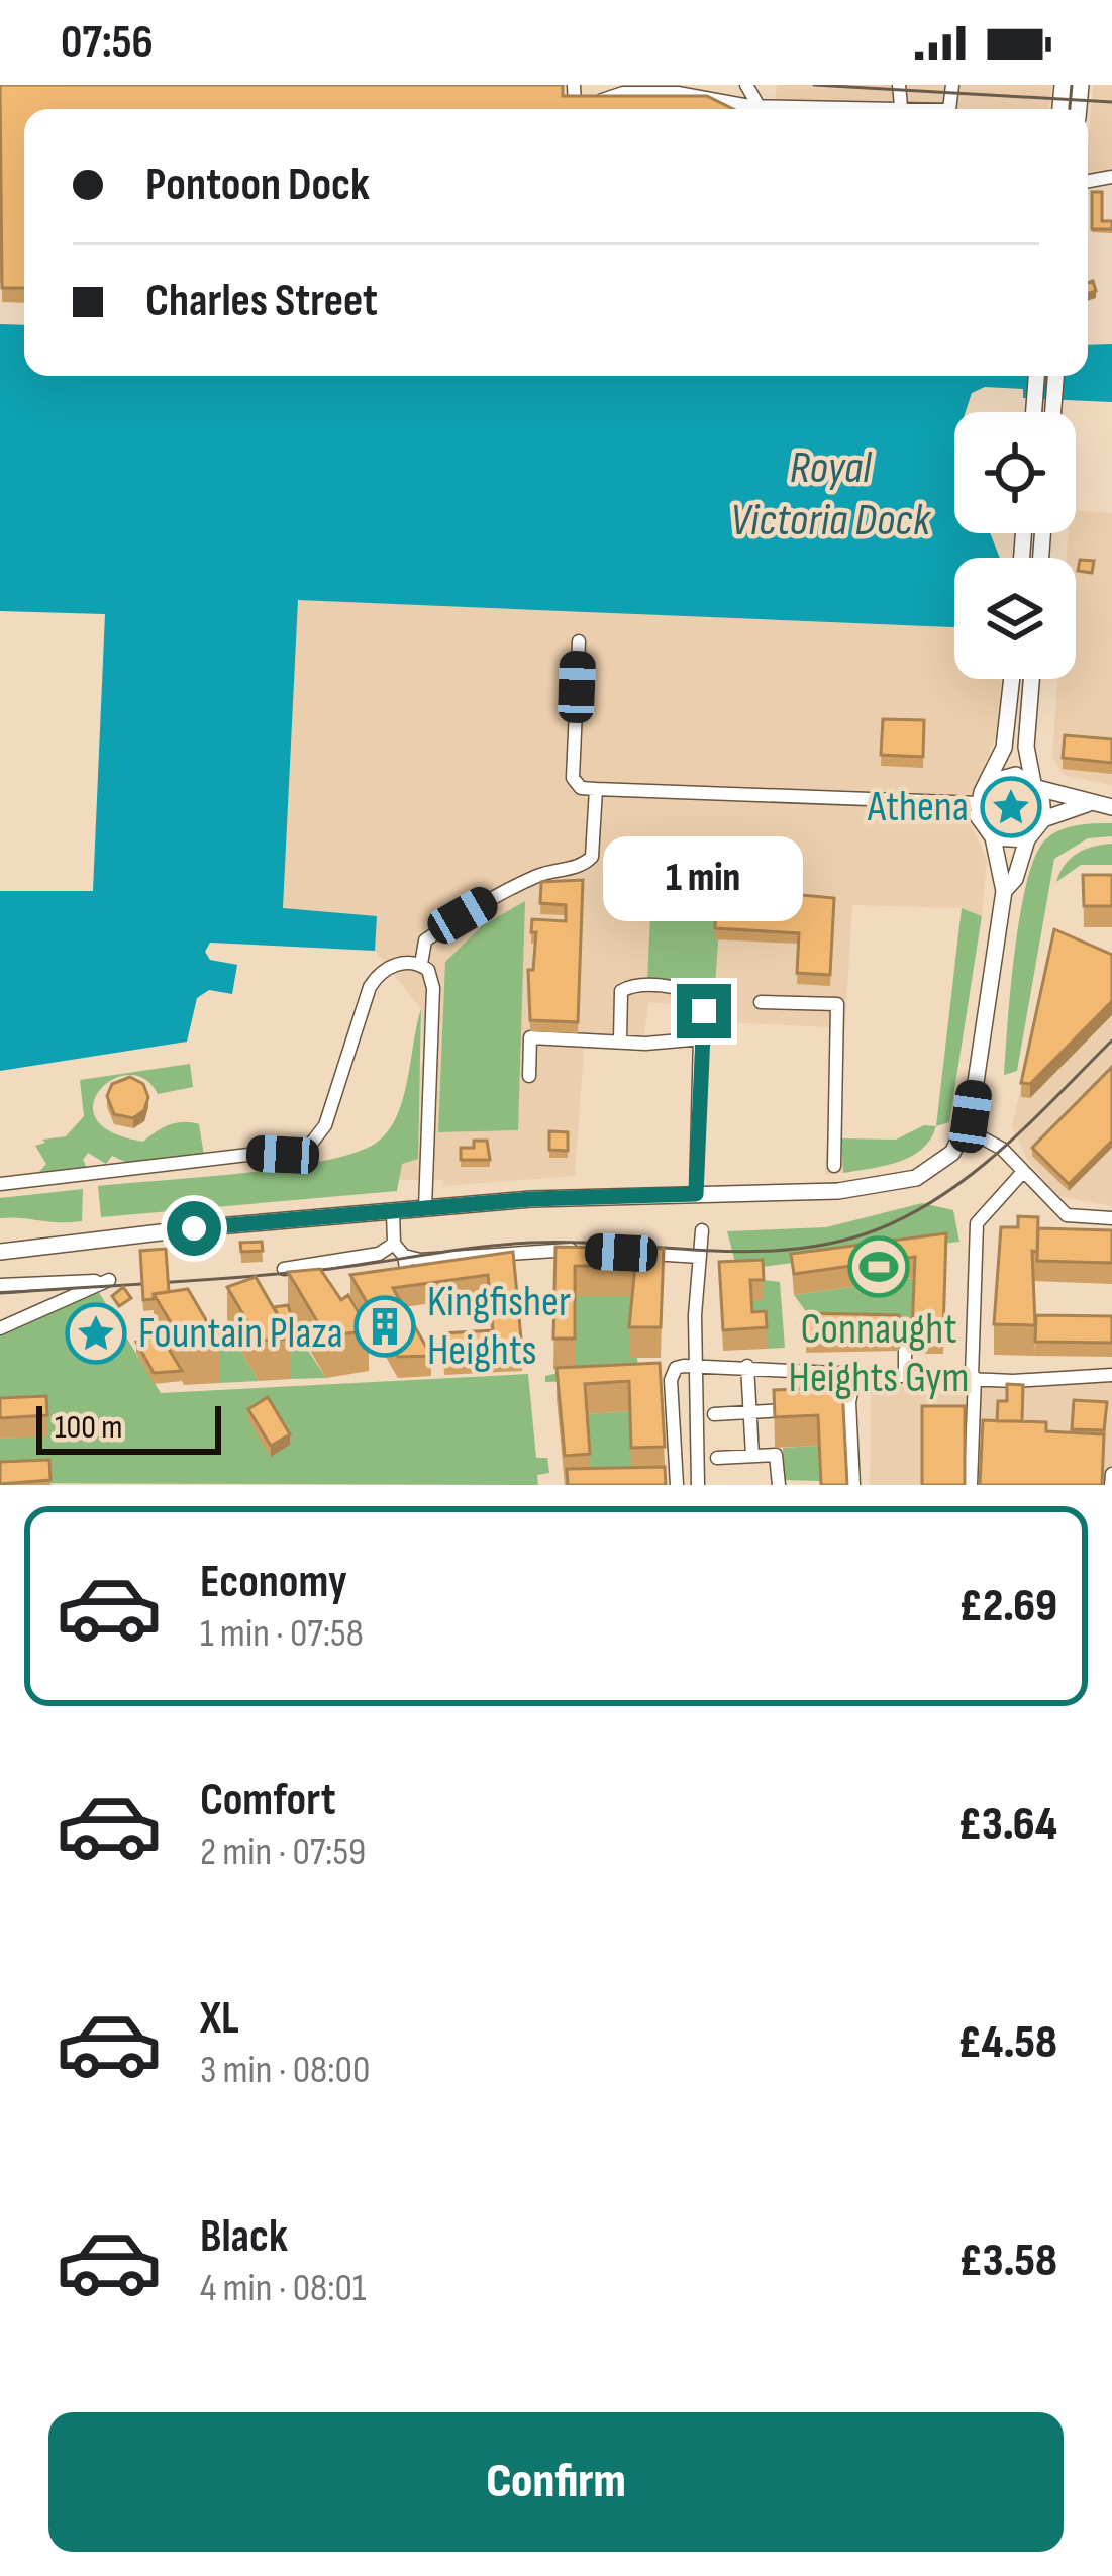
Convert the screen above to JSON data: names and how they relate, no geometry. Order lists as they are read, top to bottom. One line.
{"water":["Royal Victoria Dock"],"places":{"place":["Athena","Fountain Plaza"],"sports":["Connaught Heights Gym"],"building":["Kingfisher Heights"]},"scale_bar":"100 m","page":{"status":"07:56","banner":["Pontoon Dock","Charles Street"],"bubble":"1 min","scale":"100 m","list":[{"name":"Economy","note":"1 min · 07:58","value":"£2.69"},{"name":"Comfort","note":"2 min · 07:59","value":"£3.64"},{"name":"XL","note":"3 min · 08:00","value":"£4.58"},{"name":"Black","note":"4 min · 08:01","value":"£3.58"}],"buttons":"Confirm"}}
